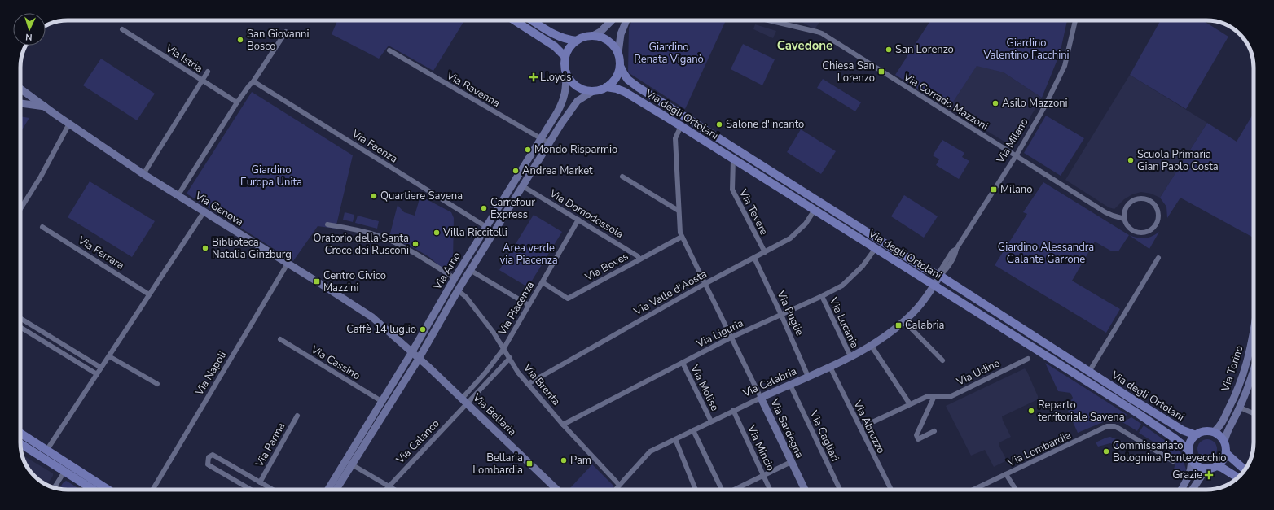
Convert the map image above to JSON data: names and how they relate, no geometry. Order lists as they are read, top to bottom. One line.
{"streets":{"main road":["Via degli Ortolani"],"street":["Via Istria","Via Ravenna","Via Corrado Mazzoni","Via Milano","Via Faenza","Via Genova","Via Tevere","Via Domodossola","Via Ferrara","Via Boves","Via Arno","Via Valle d'Aosta","Via Piacenza","Via Puglie","Via Lucania","Via Liguria","Via Cassino","Via Torino","Via Udine","Via Napoli","Via Calabria","Via Brenta","Via Molise","Via Bellaria","Via Abruzzo","Via Sardegna","Via Cagliari","Via Calanco","Via Parma","Via Mincio","Via Lombardia"]},"crossings":[["Via Ravenna","Via Arno"],["Via Corrado Mazzoni","Via Milano"],["Via degli Ortolani","Via Milano"],["Via degli Ortolani","Via Tevere"],["Via degli Ortolani","Via Arno"],["Via degli Ortolani","Via Valle d'Aosta"],["Via degli Ortolani","Via Liguria"],["Via degli Ortolani","Via Torino"],["Via degli Ortolani","Via Calabria"],["Via degli Ortolani","Via Sardegna"],["Via Milano","Via Calabria"],["Via Faenza","Via Arno"],["Via Genova","Via Arno"],["Via Genova","Via Napoli"],["Via Genova","Via Bellaria"],["Via Tevere","Via Valle d'Aosta"],["Via Domodossola","Via Boves"],["Via Domodossola","Via Arno"],["Via Domodossola","Via Piacenza"],["Via Boves","Via Piacenza"],["Via Boves","Via Sardegna"],["Via Arno","Via Cassino"],["Via Arno","Via Brenta"],["Via Arno","Via Bellaria"],["Via Valle d'Aosta","Via Puglie"],["Via Valle d'Aosta","Via Brenta"],["Via Valle d'Aosta","Via Sardegna"],["Via Piacenza","Via Brenta"],["Via Piacenza","Via Bellaria"],["Via Piacenza","Via Calanco"],["Via Puglie","Via Liguria"],["Via Puglie","Via Calabria"],["Via Lucania","Via Liguria"],["Via Lucania","Via Calabria"],["Via Liguria","Via Brenta"],["Via Liguria","Via Molise"],["Via Liguria","Via Sardegna"],["Via Udine","Via Abruzzo"],["Via Calabria","Via Brenta"],["Via Calabria","Via Molise"],["Via Calabria","Via Abruzzo"],["Via Calabria","Via Sardegna"],["Via Calabria","Via Cagliari"],["Via Calabria","Via Mincio"],["Via Bellaria","Via Calanco"]],"districts":["Cavedone"],"parks":["Giardino Valentino Facchini","Giardino Renata Viganò","Giardino Europa Unita","Giardino Alessandra Galante Garrone","Area verde via Piacenza"],"places":{"other":["San Giovanni Bosco","San Lorenzo","Asilo Mazzoni","Salone d'incanto","Mondo Risparmio","Scuola Primaria Gian Paolo Costa","Andrea Market","Quartiere Savena","Carrefour Express","Villa Riccitelli","Oratorio della Santa Croce dei Rusconi","Biblioteca Natalia Ginzburg","Caffè 14 luglio","Reparto territoriale Savena","Commissariato Bolognina Pontevecchio","Pam"],"transit":["Chiesa San Lorenzo","Milano","Centro Civico Mazzini","Calabria","Bellaria Lombardia"],"health":["Lloyds","Grazie"]},"north":"bottom"}
